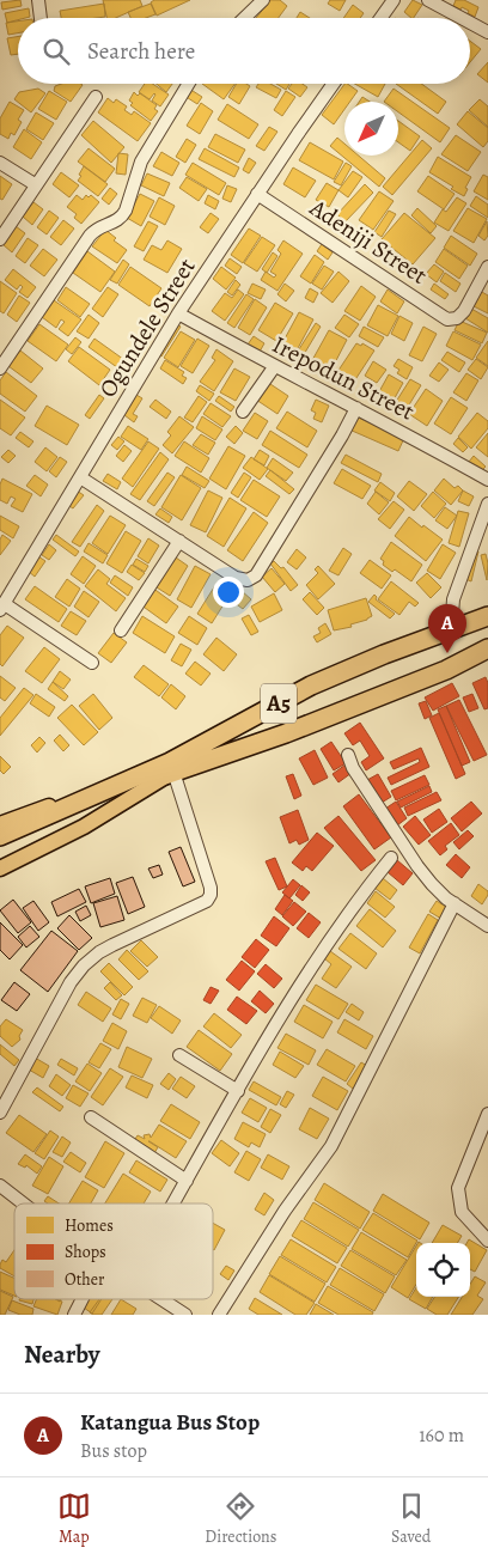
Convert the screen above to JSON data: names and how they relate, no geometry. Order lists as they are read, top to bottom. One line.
{"streets":{"highway":["A5"],"street":["Adeniji Street","Ogundele Street","Irepodun Street"]},"crossings":[["Adeniji Street","Ogundele Street"],["Ogundele Street","Irepodun Street"]],"legend":["Homes","Shops","Other"],"north":"bottom left","page":{"search":"Search here","pins":"A","heading":"Nearby","list":[{"mark":"A","name":"Katangua Bus Stop","note":"Bus stop","value":"160 m"}],"nav":["Map","Directions","Saved"]}}
